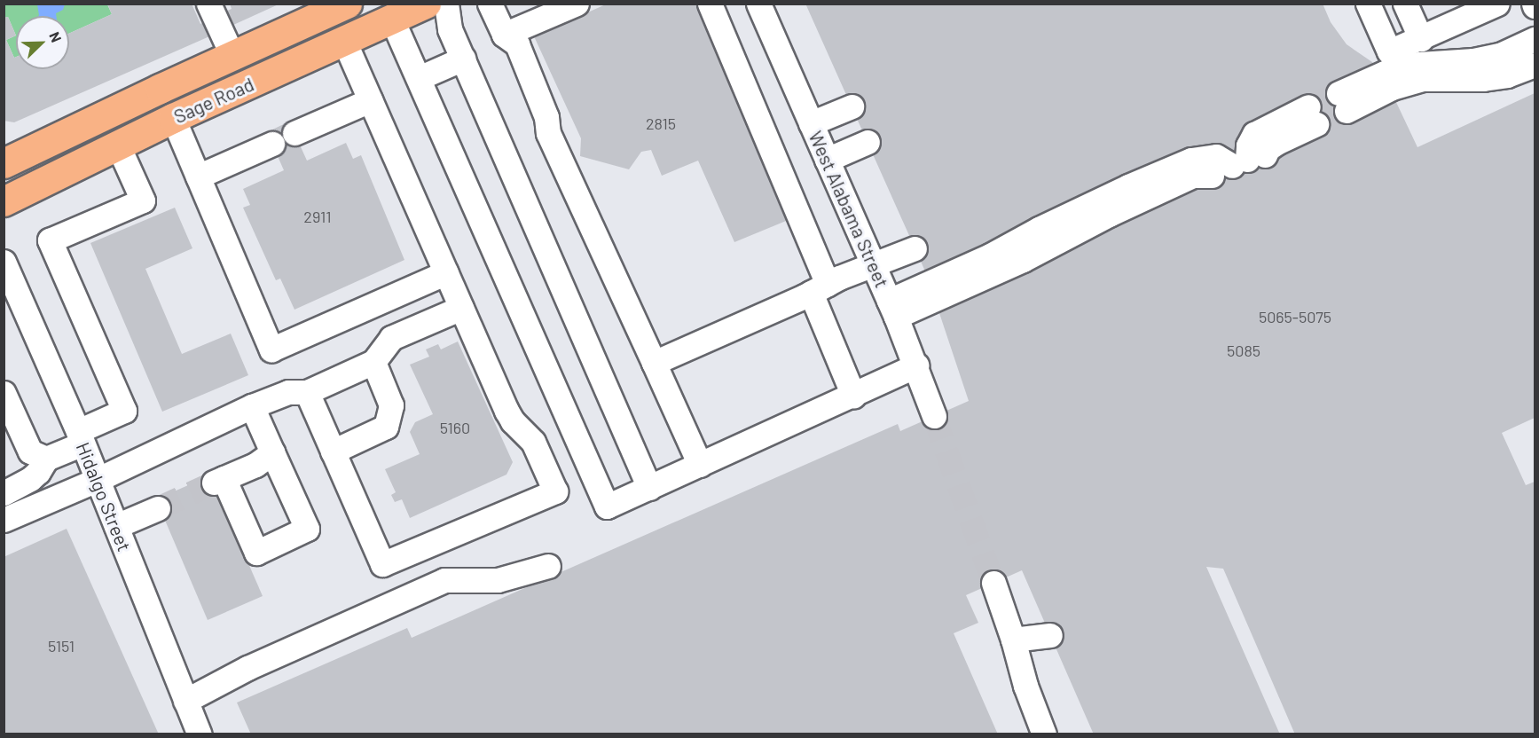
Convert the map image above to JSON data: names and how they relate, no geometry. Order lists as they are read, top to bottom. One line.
{"streets":{"main road":["Sage Road"],"street":["West Alabama Street","Hidalgo Street"]},"house_numbers":["2815","2911","5065-5075","5085","5160","5151"],"north":"top right"}
